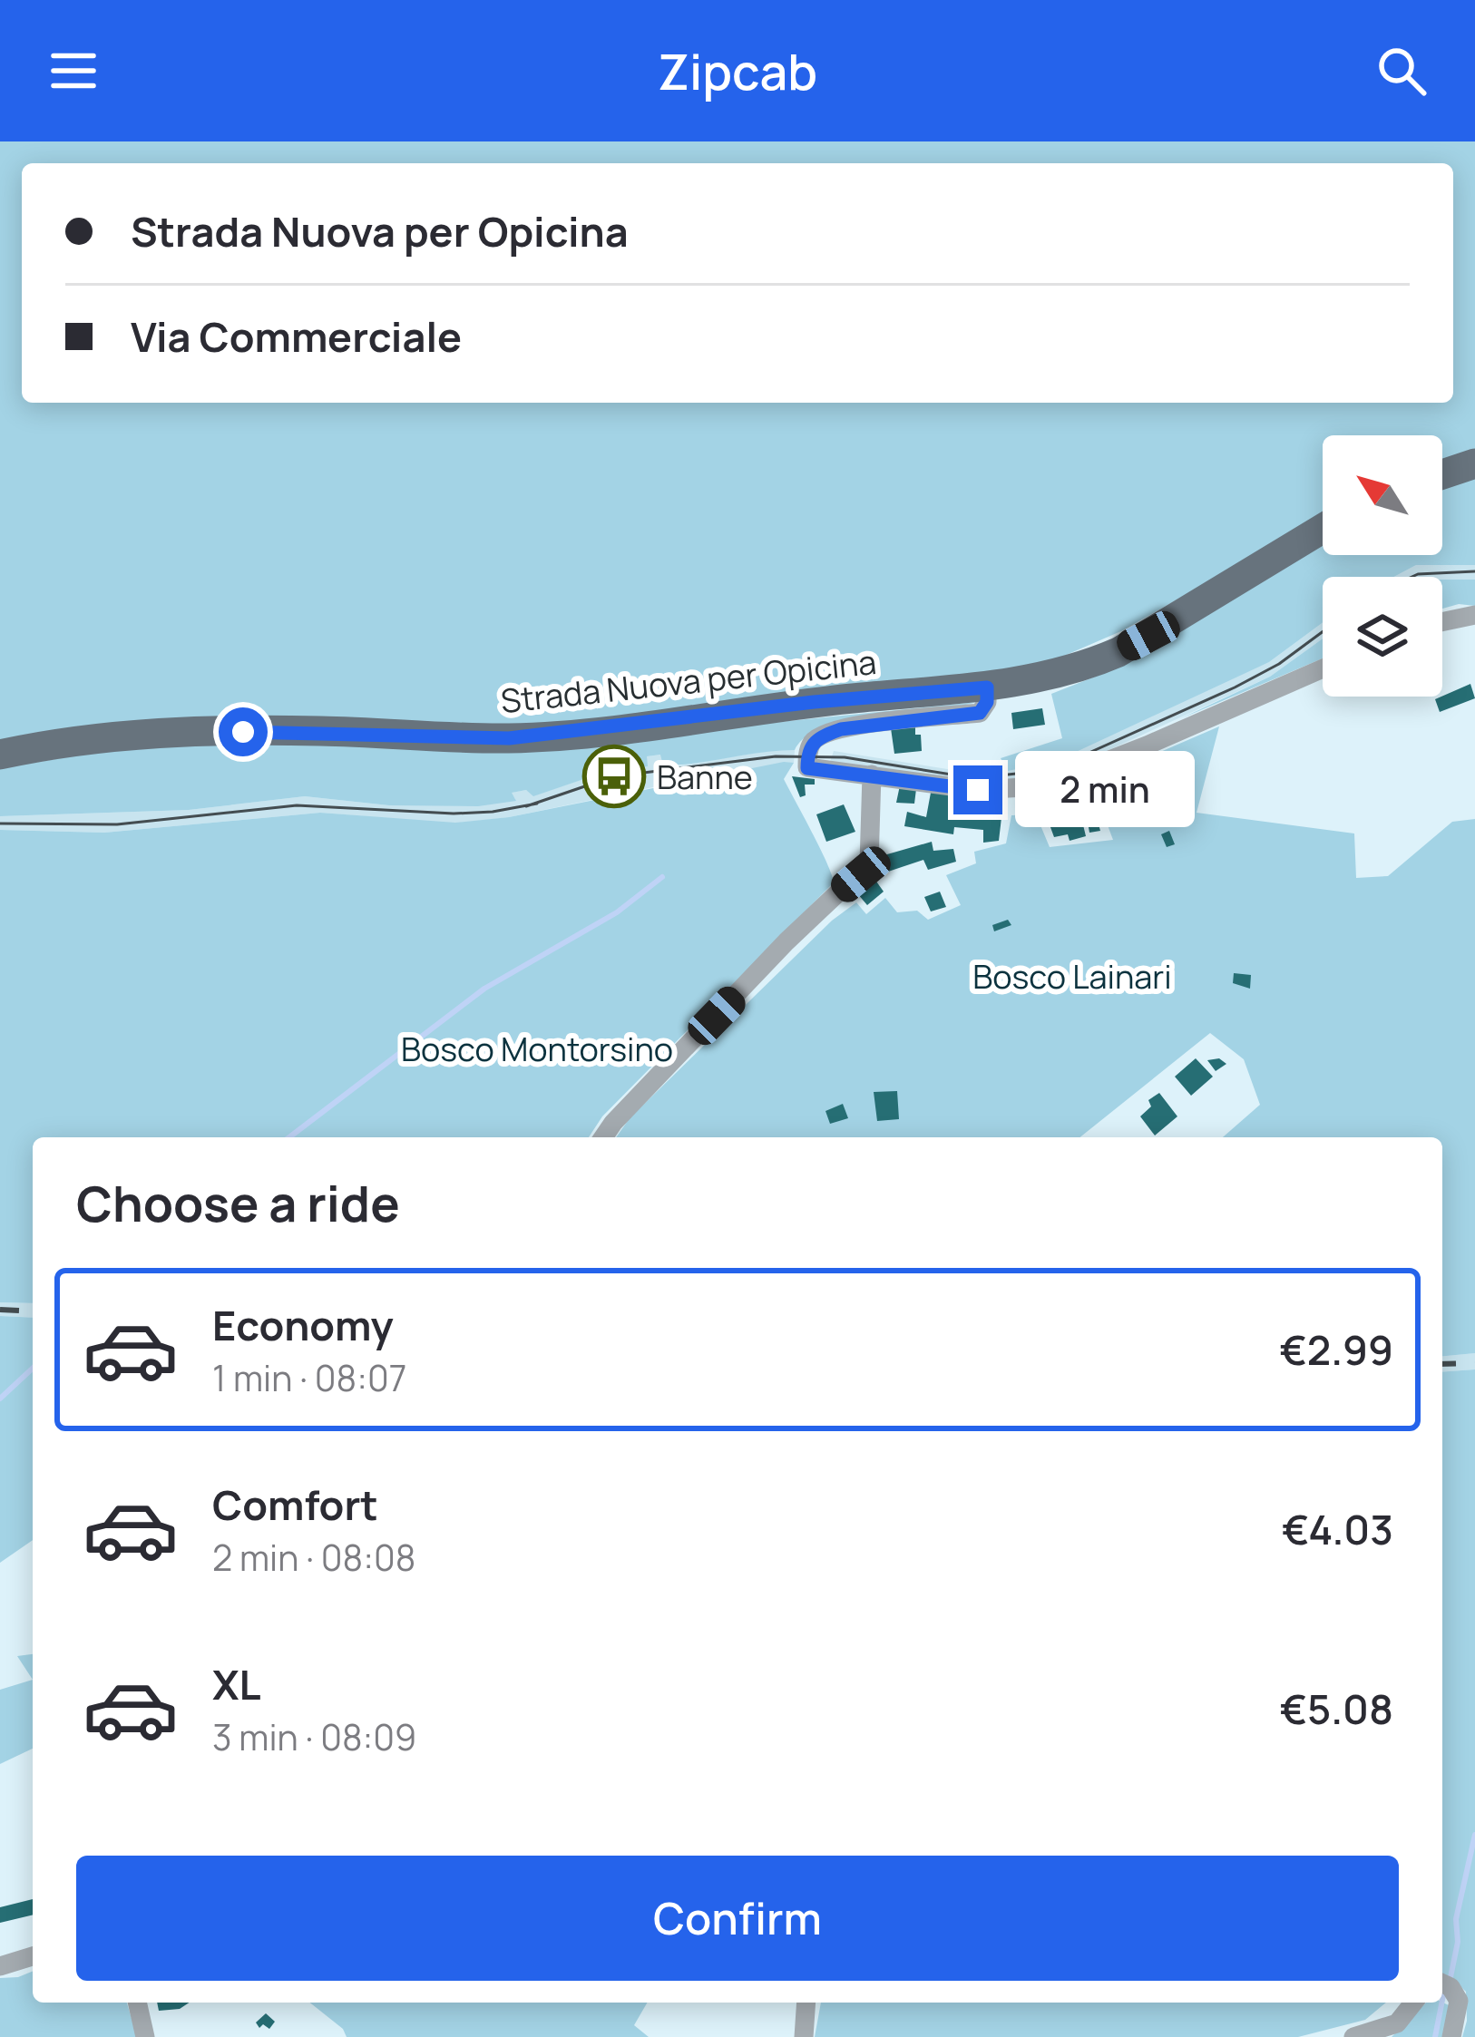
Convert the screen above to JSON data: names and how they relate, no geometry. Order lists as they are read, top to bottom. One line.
{"streets":{"main road":["Strada Nuova per Opicina"]},"parks":["Bosco Lainari","Bosco Montorsino"],"places":{"bus stop":["Banne"]},"north":"top left","page":{"header":"Zipcab","banner":["Strada Nuova per Opicina","Via Commerciale"],"bubble":"2 min","heading":"Choose a ride","list":[{"name":"Economy","note":"1 min · 08:07","value":"€2.99"},{"name":"Comfort","note":"2 min · 08:08","value":"€4.03"},{"name":"XL","note":"3 min · 08:09","value":"€5.08"}],"buttons":"Confirm"}}
